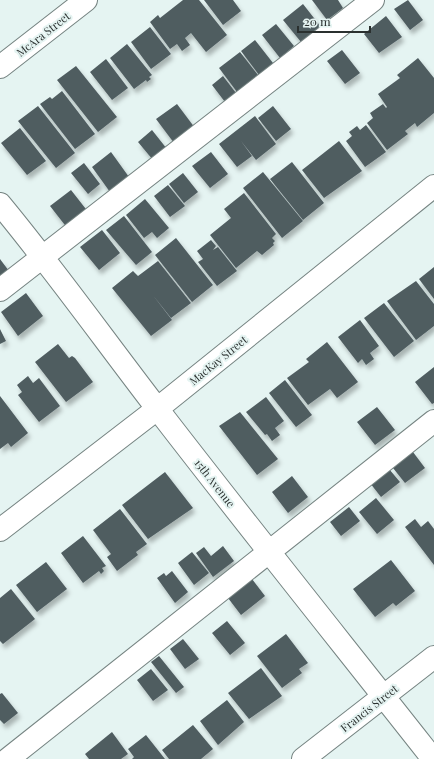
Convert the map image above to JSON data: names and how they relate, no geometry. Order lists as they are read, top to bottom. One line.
{"streets":{"street":["McAra Street","MacKay Street","15th Avenue","Francis Street"]},"crossings":[["MacKay Street","15th Avenue"],["15th Avenue","Francis Street"]],"scale_bar":"20 m"}
